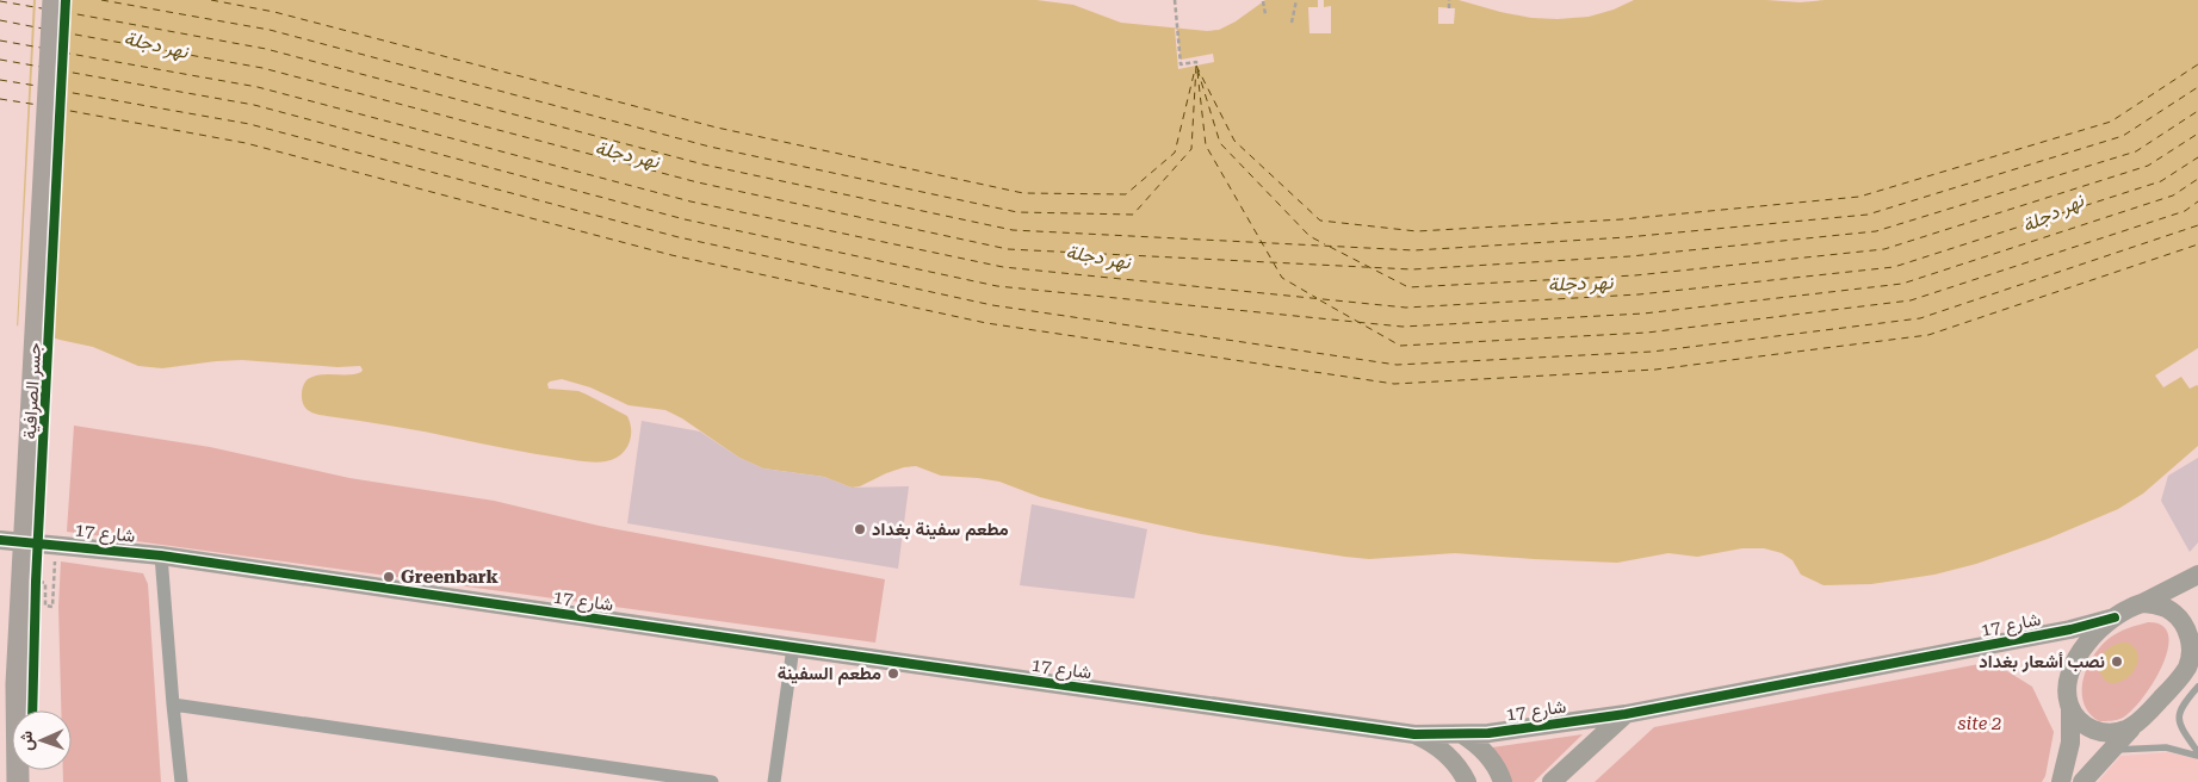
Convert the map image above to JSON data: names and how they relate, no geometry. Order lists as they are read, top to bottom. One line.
{"streets":{"main road":["جسر الصرافية"],"street":["شارع 17"]},"water":["نهر دجلة"],"parks":["site 2"],"places":["مطعم سفينة بغداد","Greenbark","نصب أشعار بغداد","مطعم السفينة"],"north":"left"}
